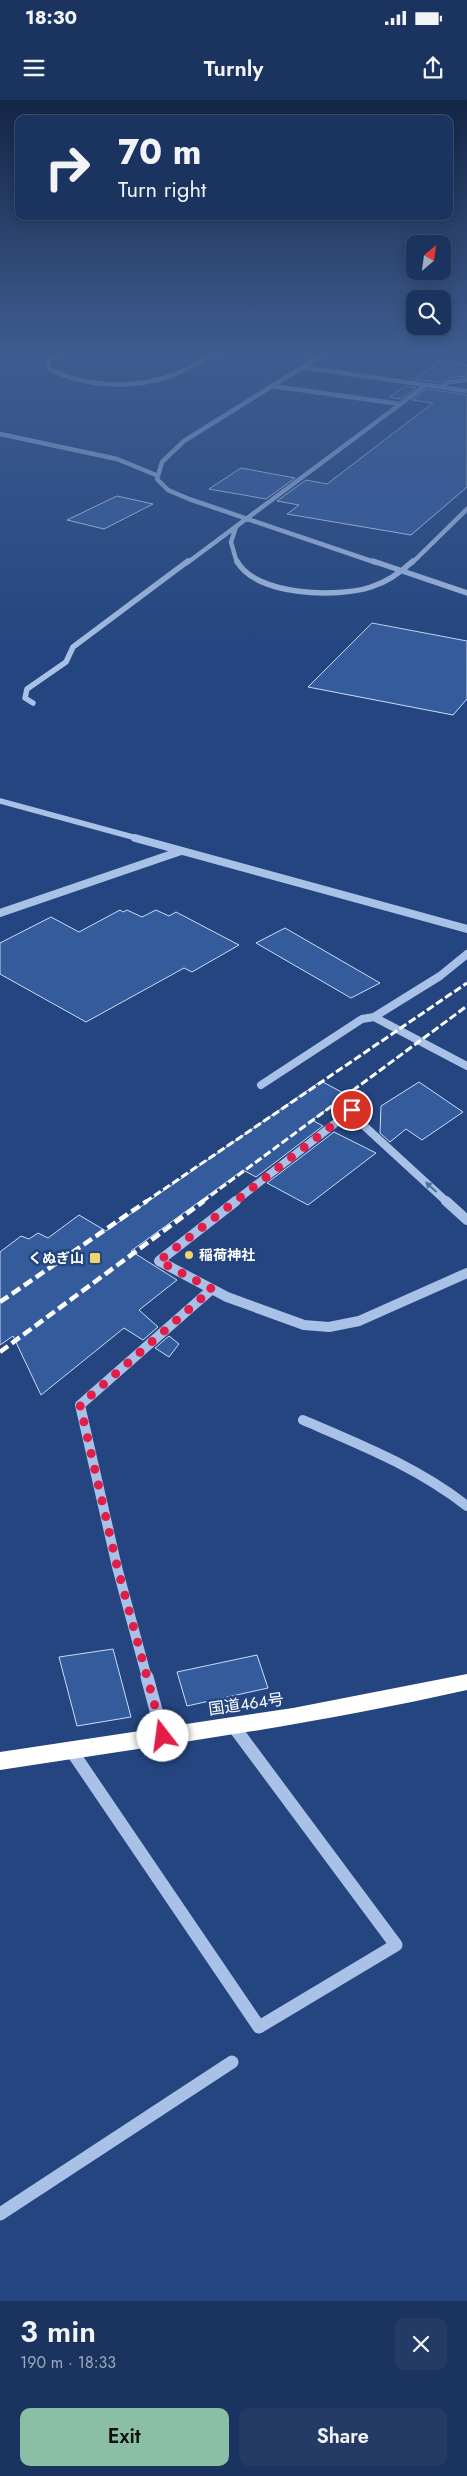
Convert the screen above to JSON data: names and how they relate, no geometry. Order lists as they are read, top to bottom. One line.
{"streets":{"highway":["国道464号"]},"places":{"other":["稲荷神社"],"transit":["くぬぎ山"]},"north":"top right","page":{"status":"18:30","header":"Turnly","turn":["70 m","Turn right"],"heading":["3 min","190 m · 18:33"],"buttons":["Exit","Share"]}}
